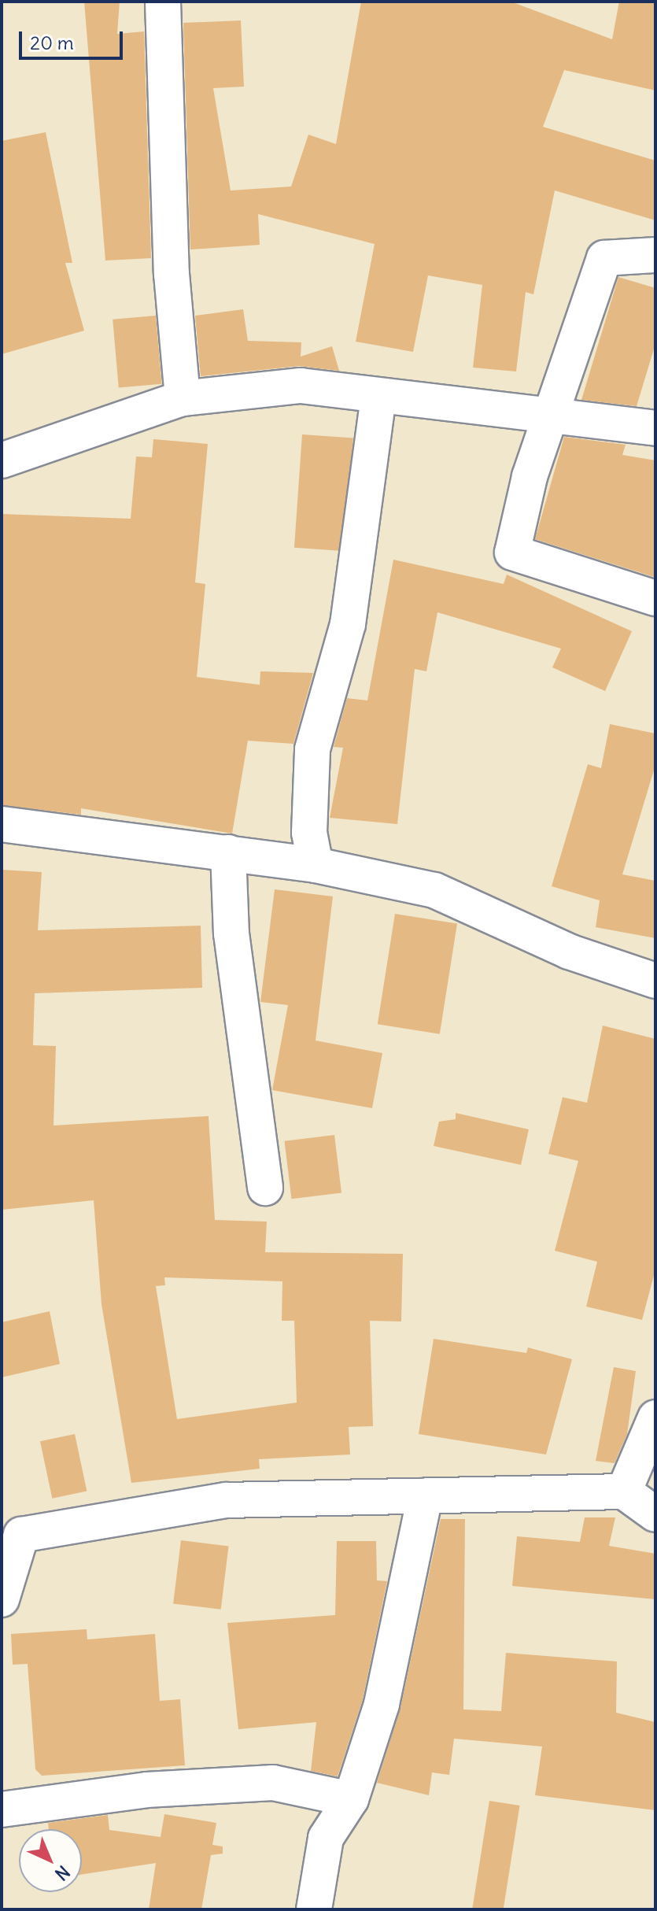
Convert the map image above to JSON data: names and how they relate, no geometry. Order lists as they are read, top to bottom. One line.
{"scale_bar":"20 m","north":"bottom right"}
